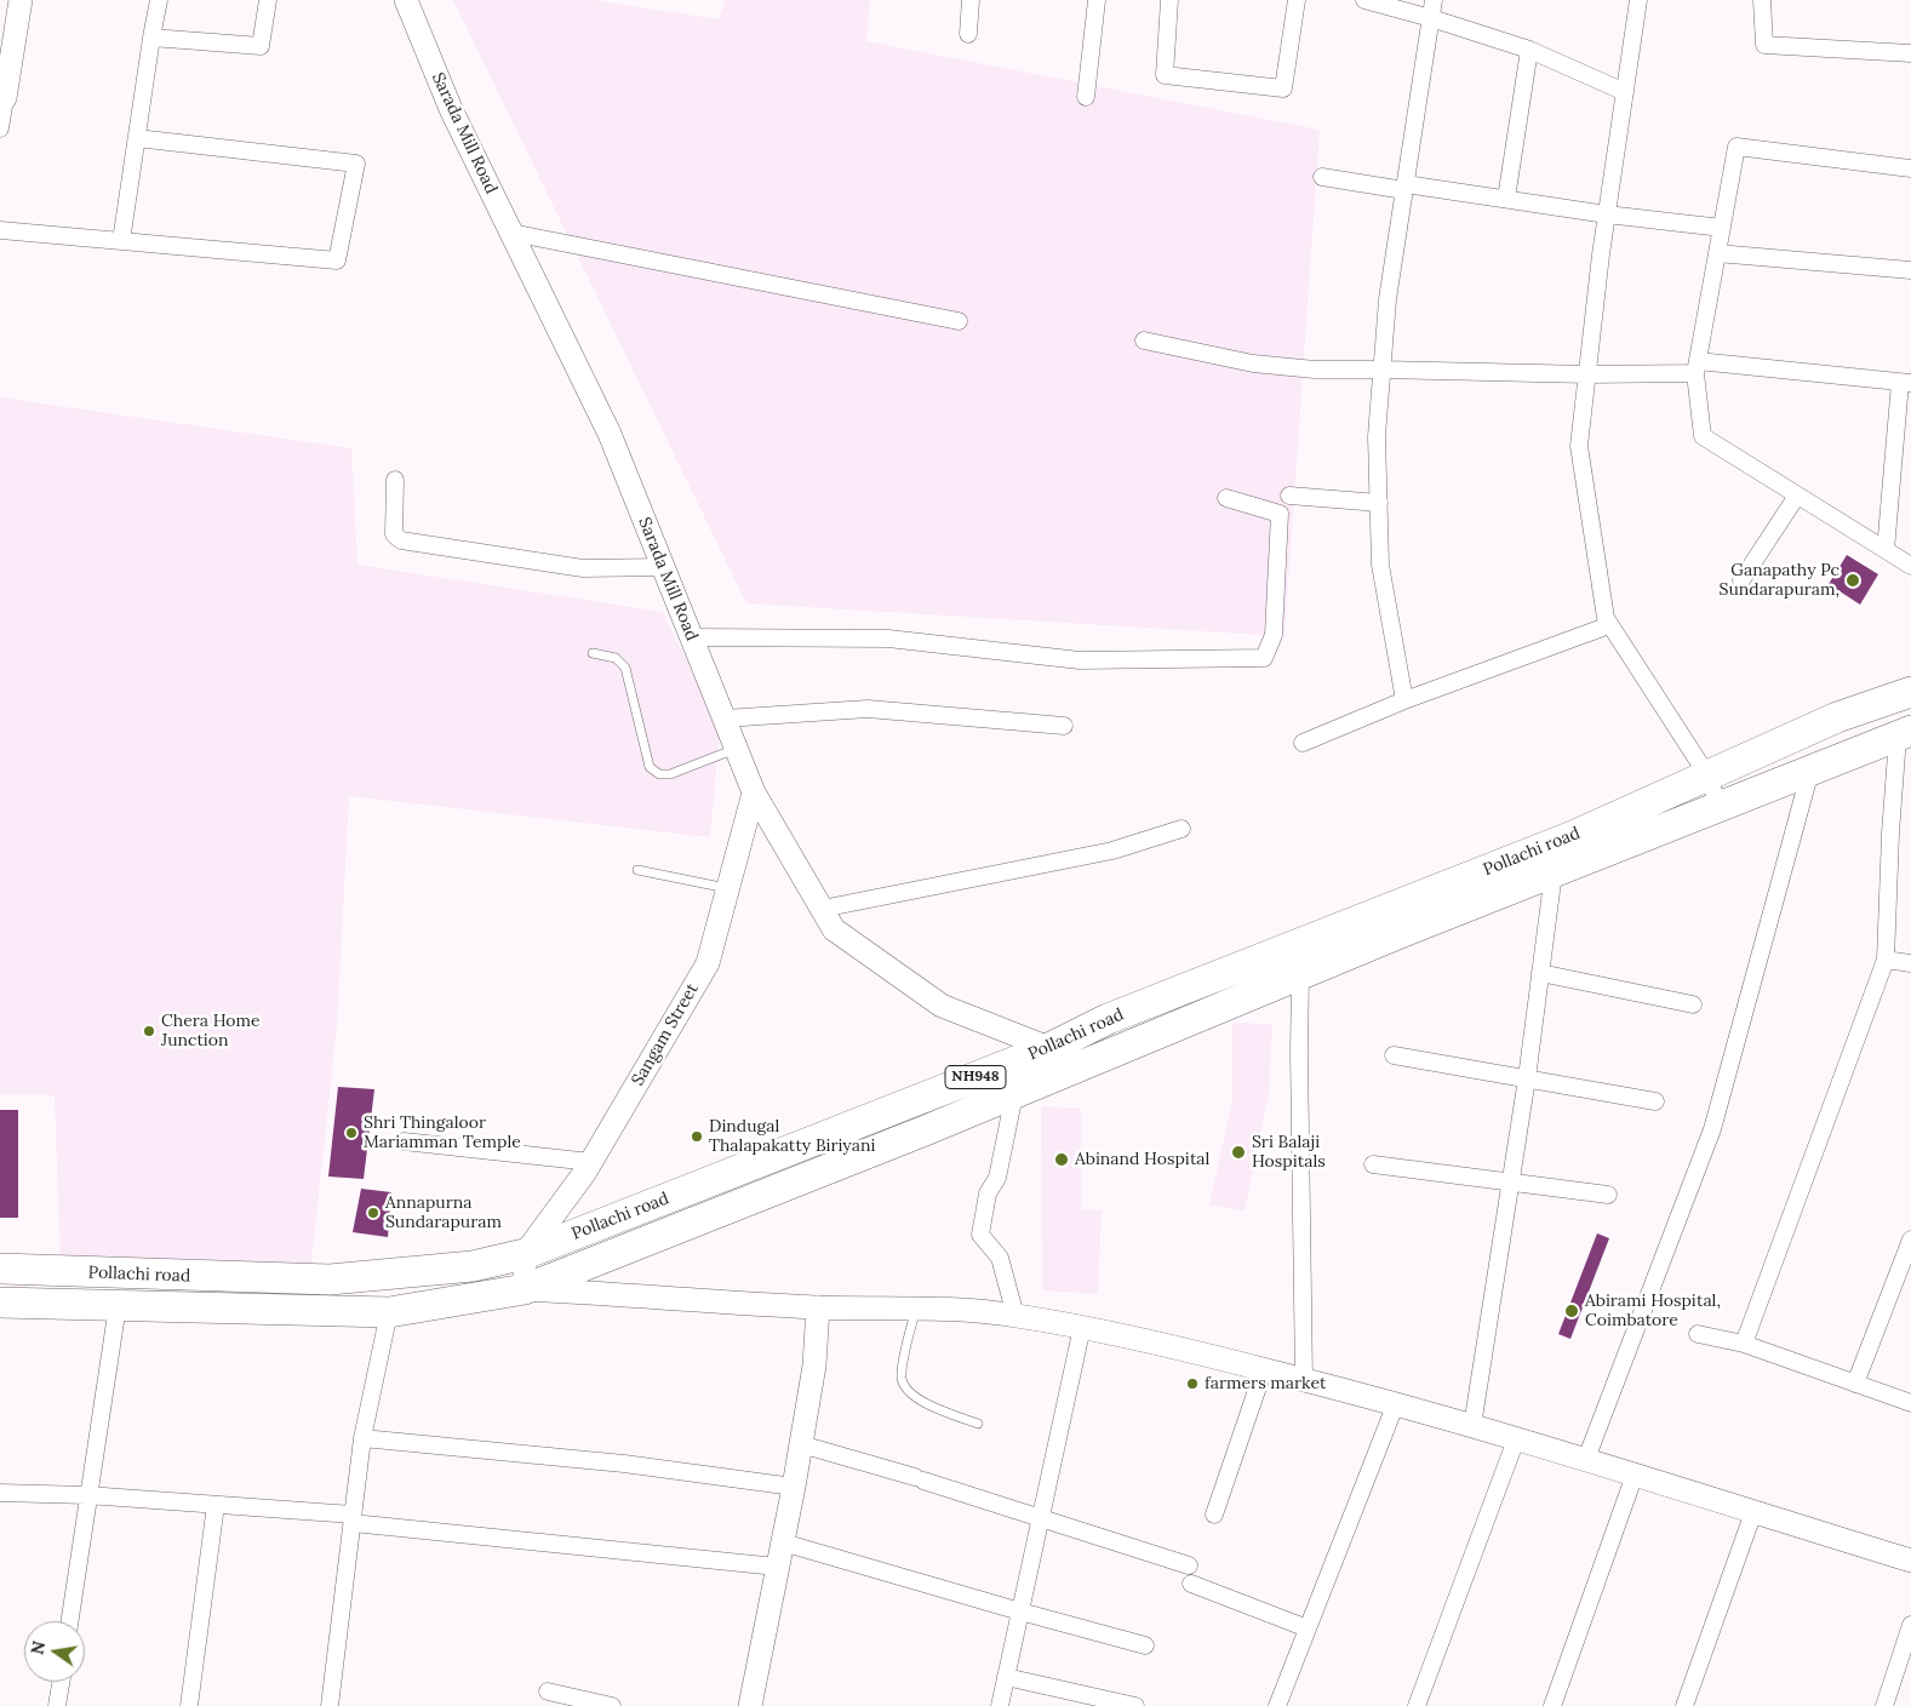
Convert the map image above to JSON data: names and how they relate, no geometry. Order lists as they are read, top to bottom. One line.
{"streets":{"highway":["Pollachi road","NH948"],"main road":["Sarada Mill Road","Sangam Street"]},"crossings":[["Sarada Mill Road","Pollachi road"],["Sarada Mill Road","Sangam Street"],["Sarada Mill Road","NH948"],["Pollachi road","Sangam Street"],["Pollachi road","NH948"]],"places":["Ganapathy Pc Sundarapuram,","Chera Home Junction","Shri Thingaloor Mariamman Temple","Dindugal Thalapakatty Biriyani","Sri Balaji Hospitals","Abinand Hospital","Annapurna Sundarapuram","Abirami Hospital, Coimbatore","farmers market"],"north":"left"}
